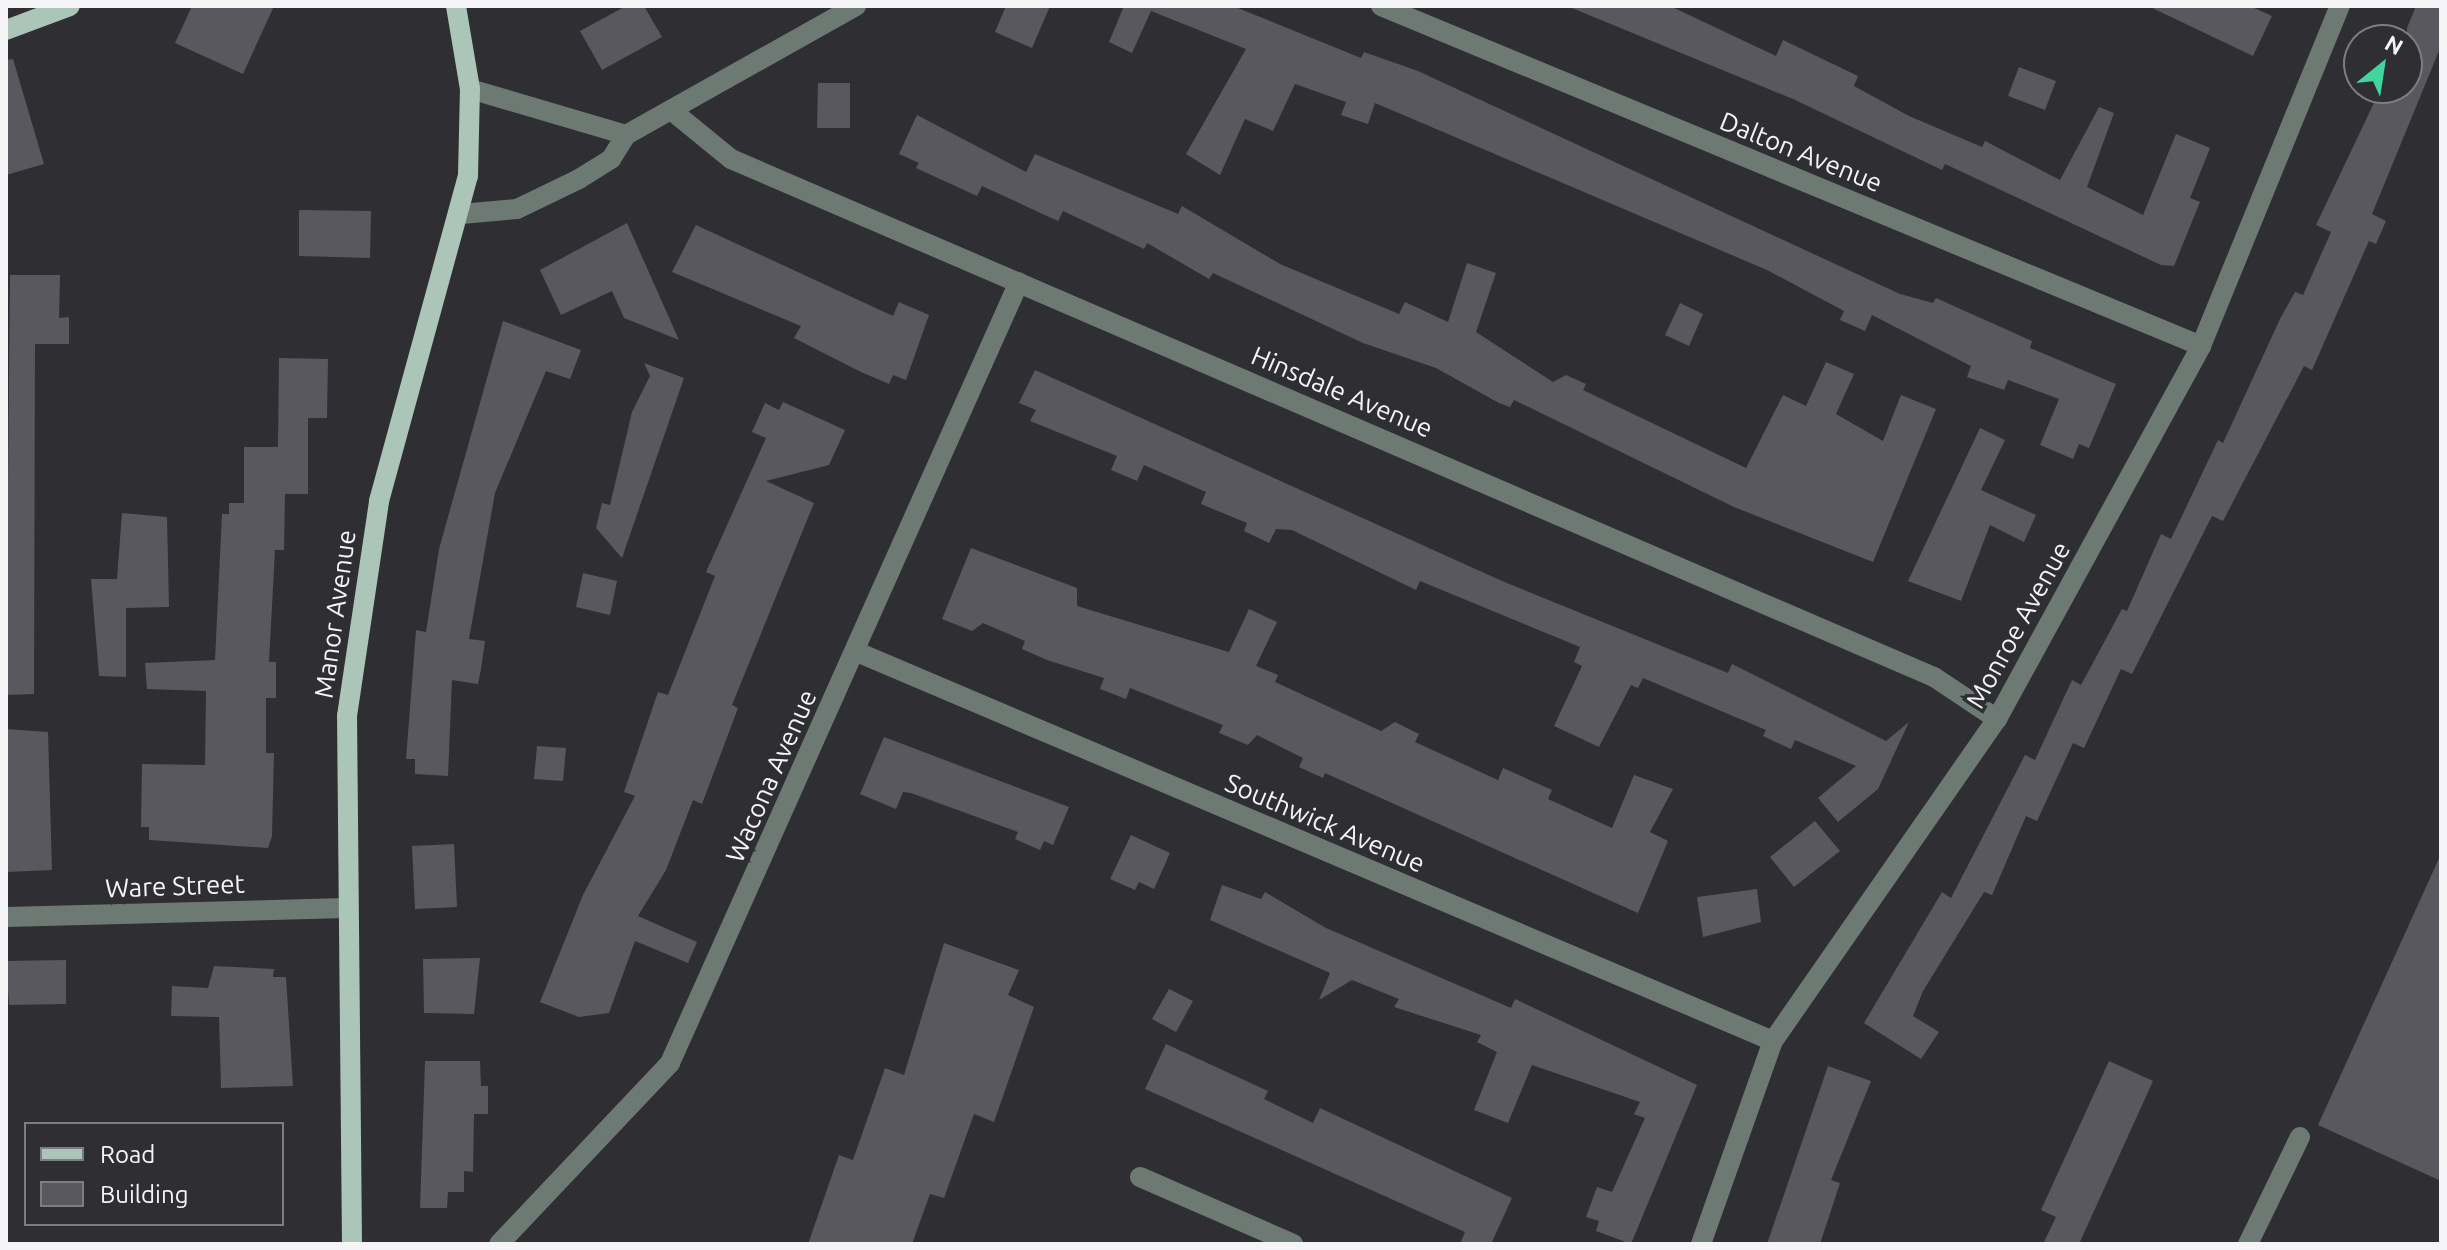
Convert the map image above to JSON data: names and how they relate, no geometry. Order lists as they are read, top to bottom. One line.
{"streets":{"main road":["Manor Avenue"],"street":["Dalton Avenue","Hinsdale Avenue","Monroe Avenue","Wacona Avenue","Southwick Avenue","Ware Street"]},"crossings":[["Dalton Avenue","Monroe Avenue"],["Hinsdale Avenue","Monroe Avenue"],["Hinsdale Avenue","Wacona Avenue"],["Manor Avenue","Ware Street"],["Monroe Avenue","Southwick Avenue"],["Wacona Avenue","Southwick Avenue"]],"legend":["Road","Building"],"north":"top right"}
